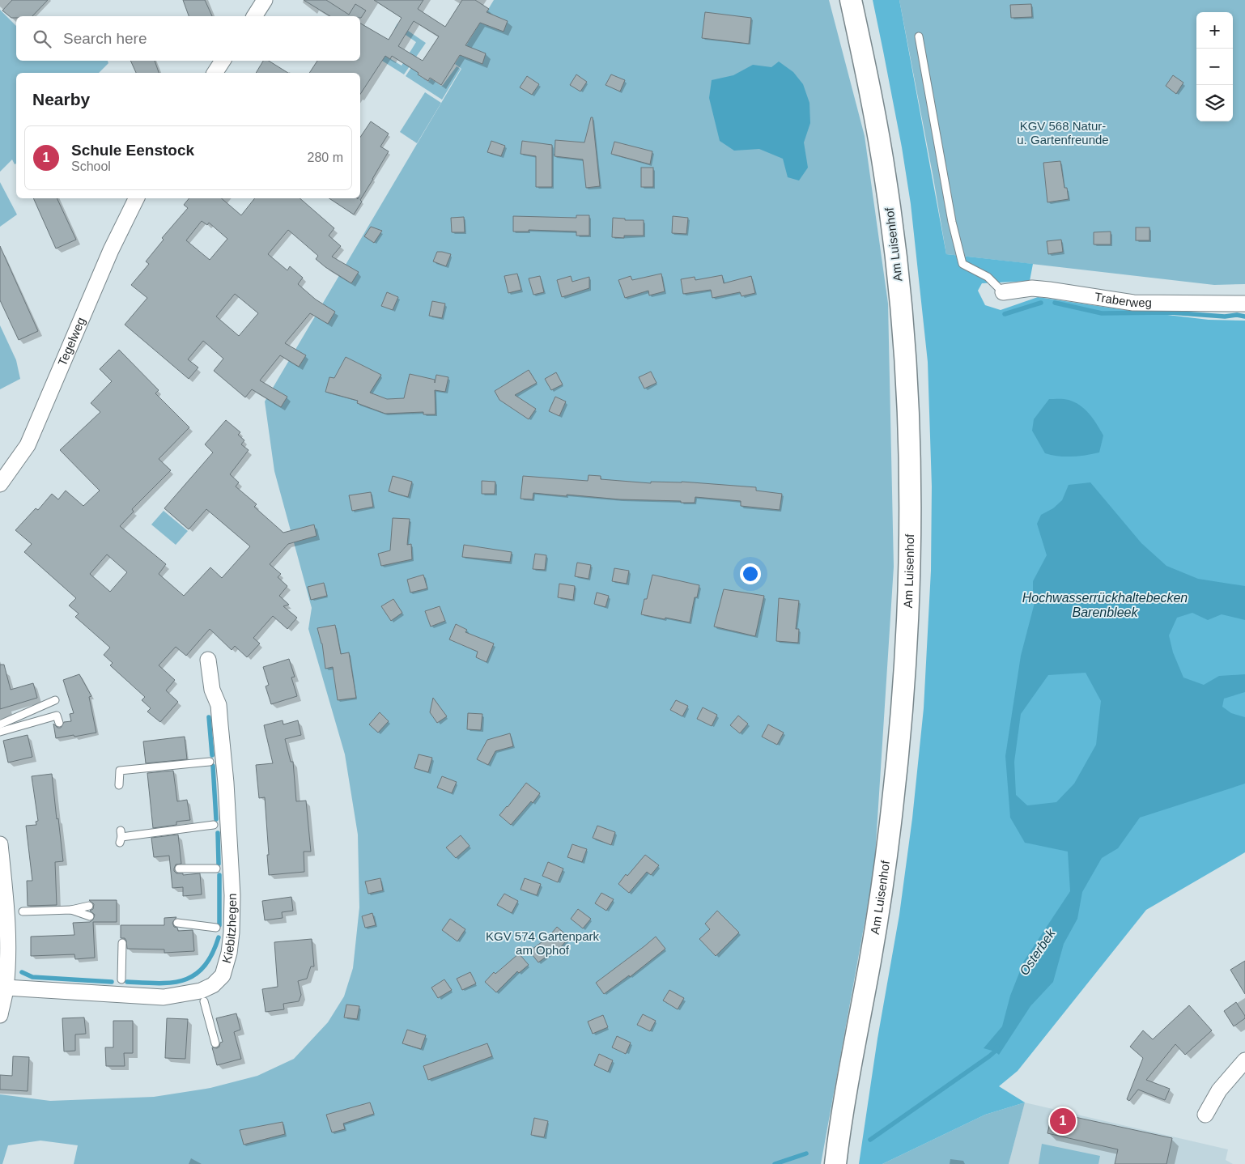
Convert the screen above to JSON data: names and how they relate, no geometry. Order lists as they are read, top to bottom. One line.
{"streets":{"main road":["Am Luisenhof"],"street":["Traberweg","Tegelweg","Kiebitzhegen"]},"water":["Hochwasserrückhaltebecken Barenbleek","Osterbek"],"parks":["KGV 568 Natur- u. Gartenfreunde","KGV 574 Gartenpark am Ophof"],"page":{"map_buttons":["+","−"],"search":"Search here","heading":"Nearby","list":[{"mark":"1","name":"Schule Eenstock","note":"School","value":"280 m"}],"pins":"1"}}
